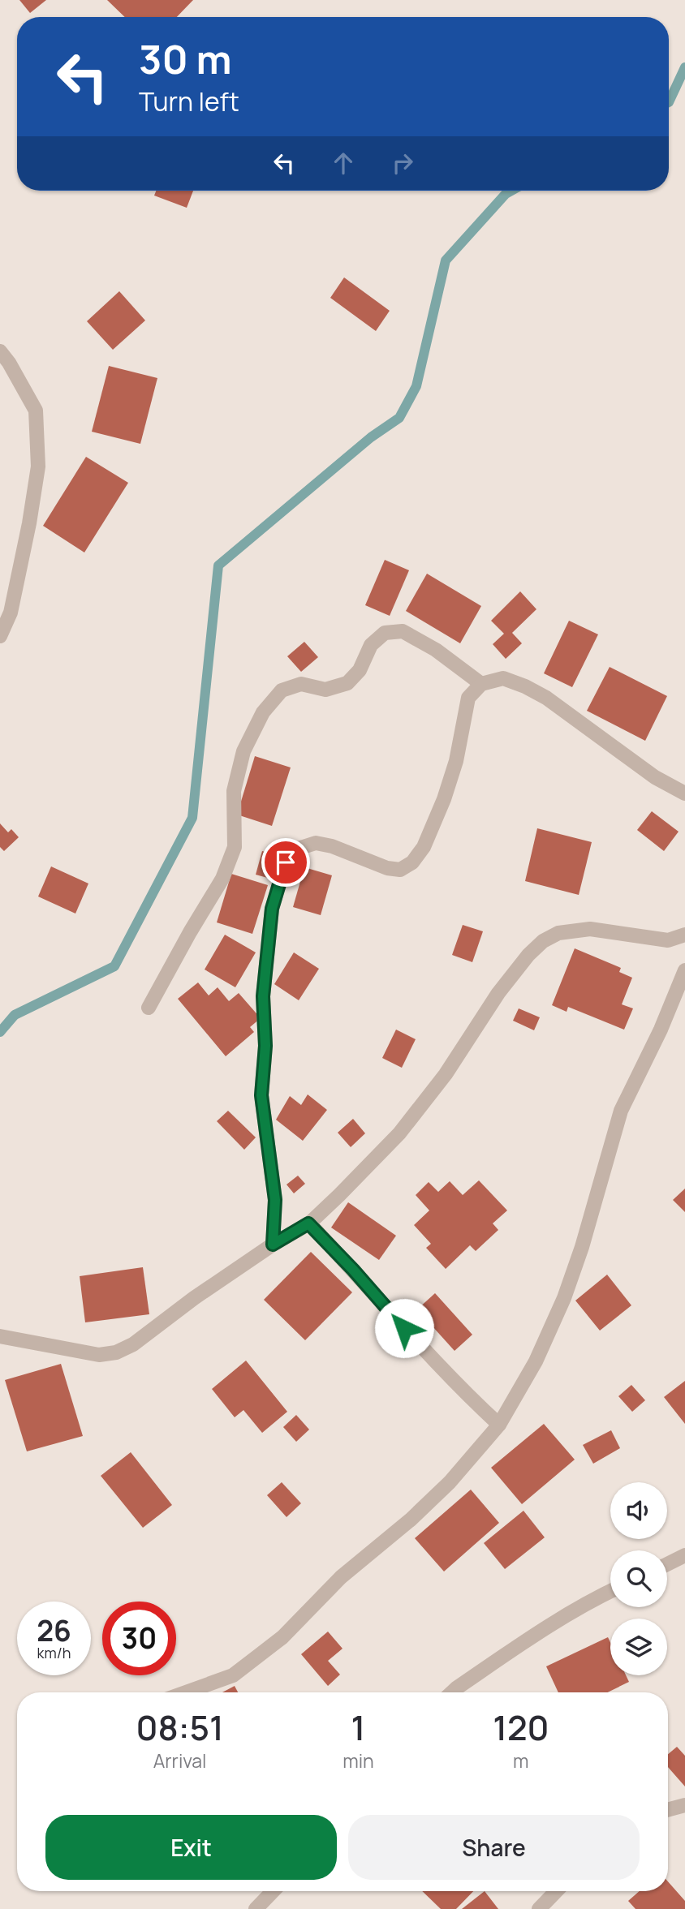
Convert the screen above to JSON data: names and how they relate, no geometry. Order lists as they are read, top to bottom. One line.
{"page":{"turn":["30 m","Turn left"],"speed":"26 km/h","limit":"30","eta":["08:51","Arrival","1","min","120","m"],"buttons":["Exit","Share"]}}
